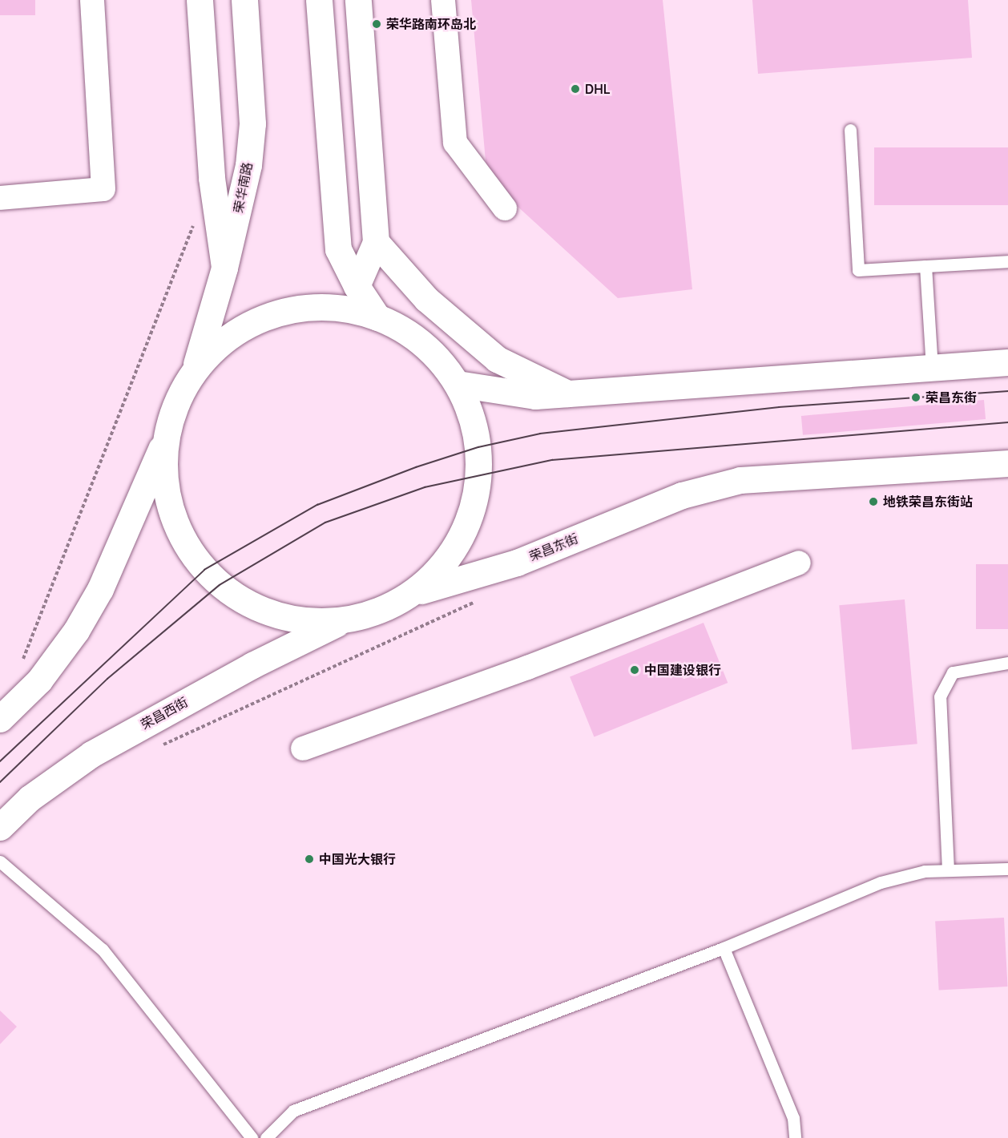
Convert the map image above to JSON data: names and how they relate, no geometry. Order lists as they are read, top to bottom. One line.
{"streets":{"main road":["荣华南路","荣昌东街","荣昌西街"]},"places":["荣华路南环岛北","DHL","荣昌东街","地铁荣昌东街站","中国建设银行","中国光大银行"]}
